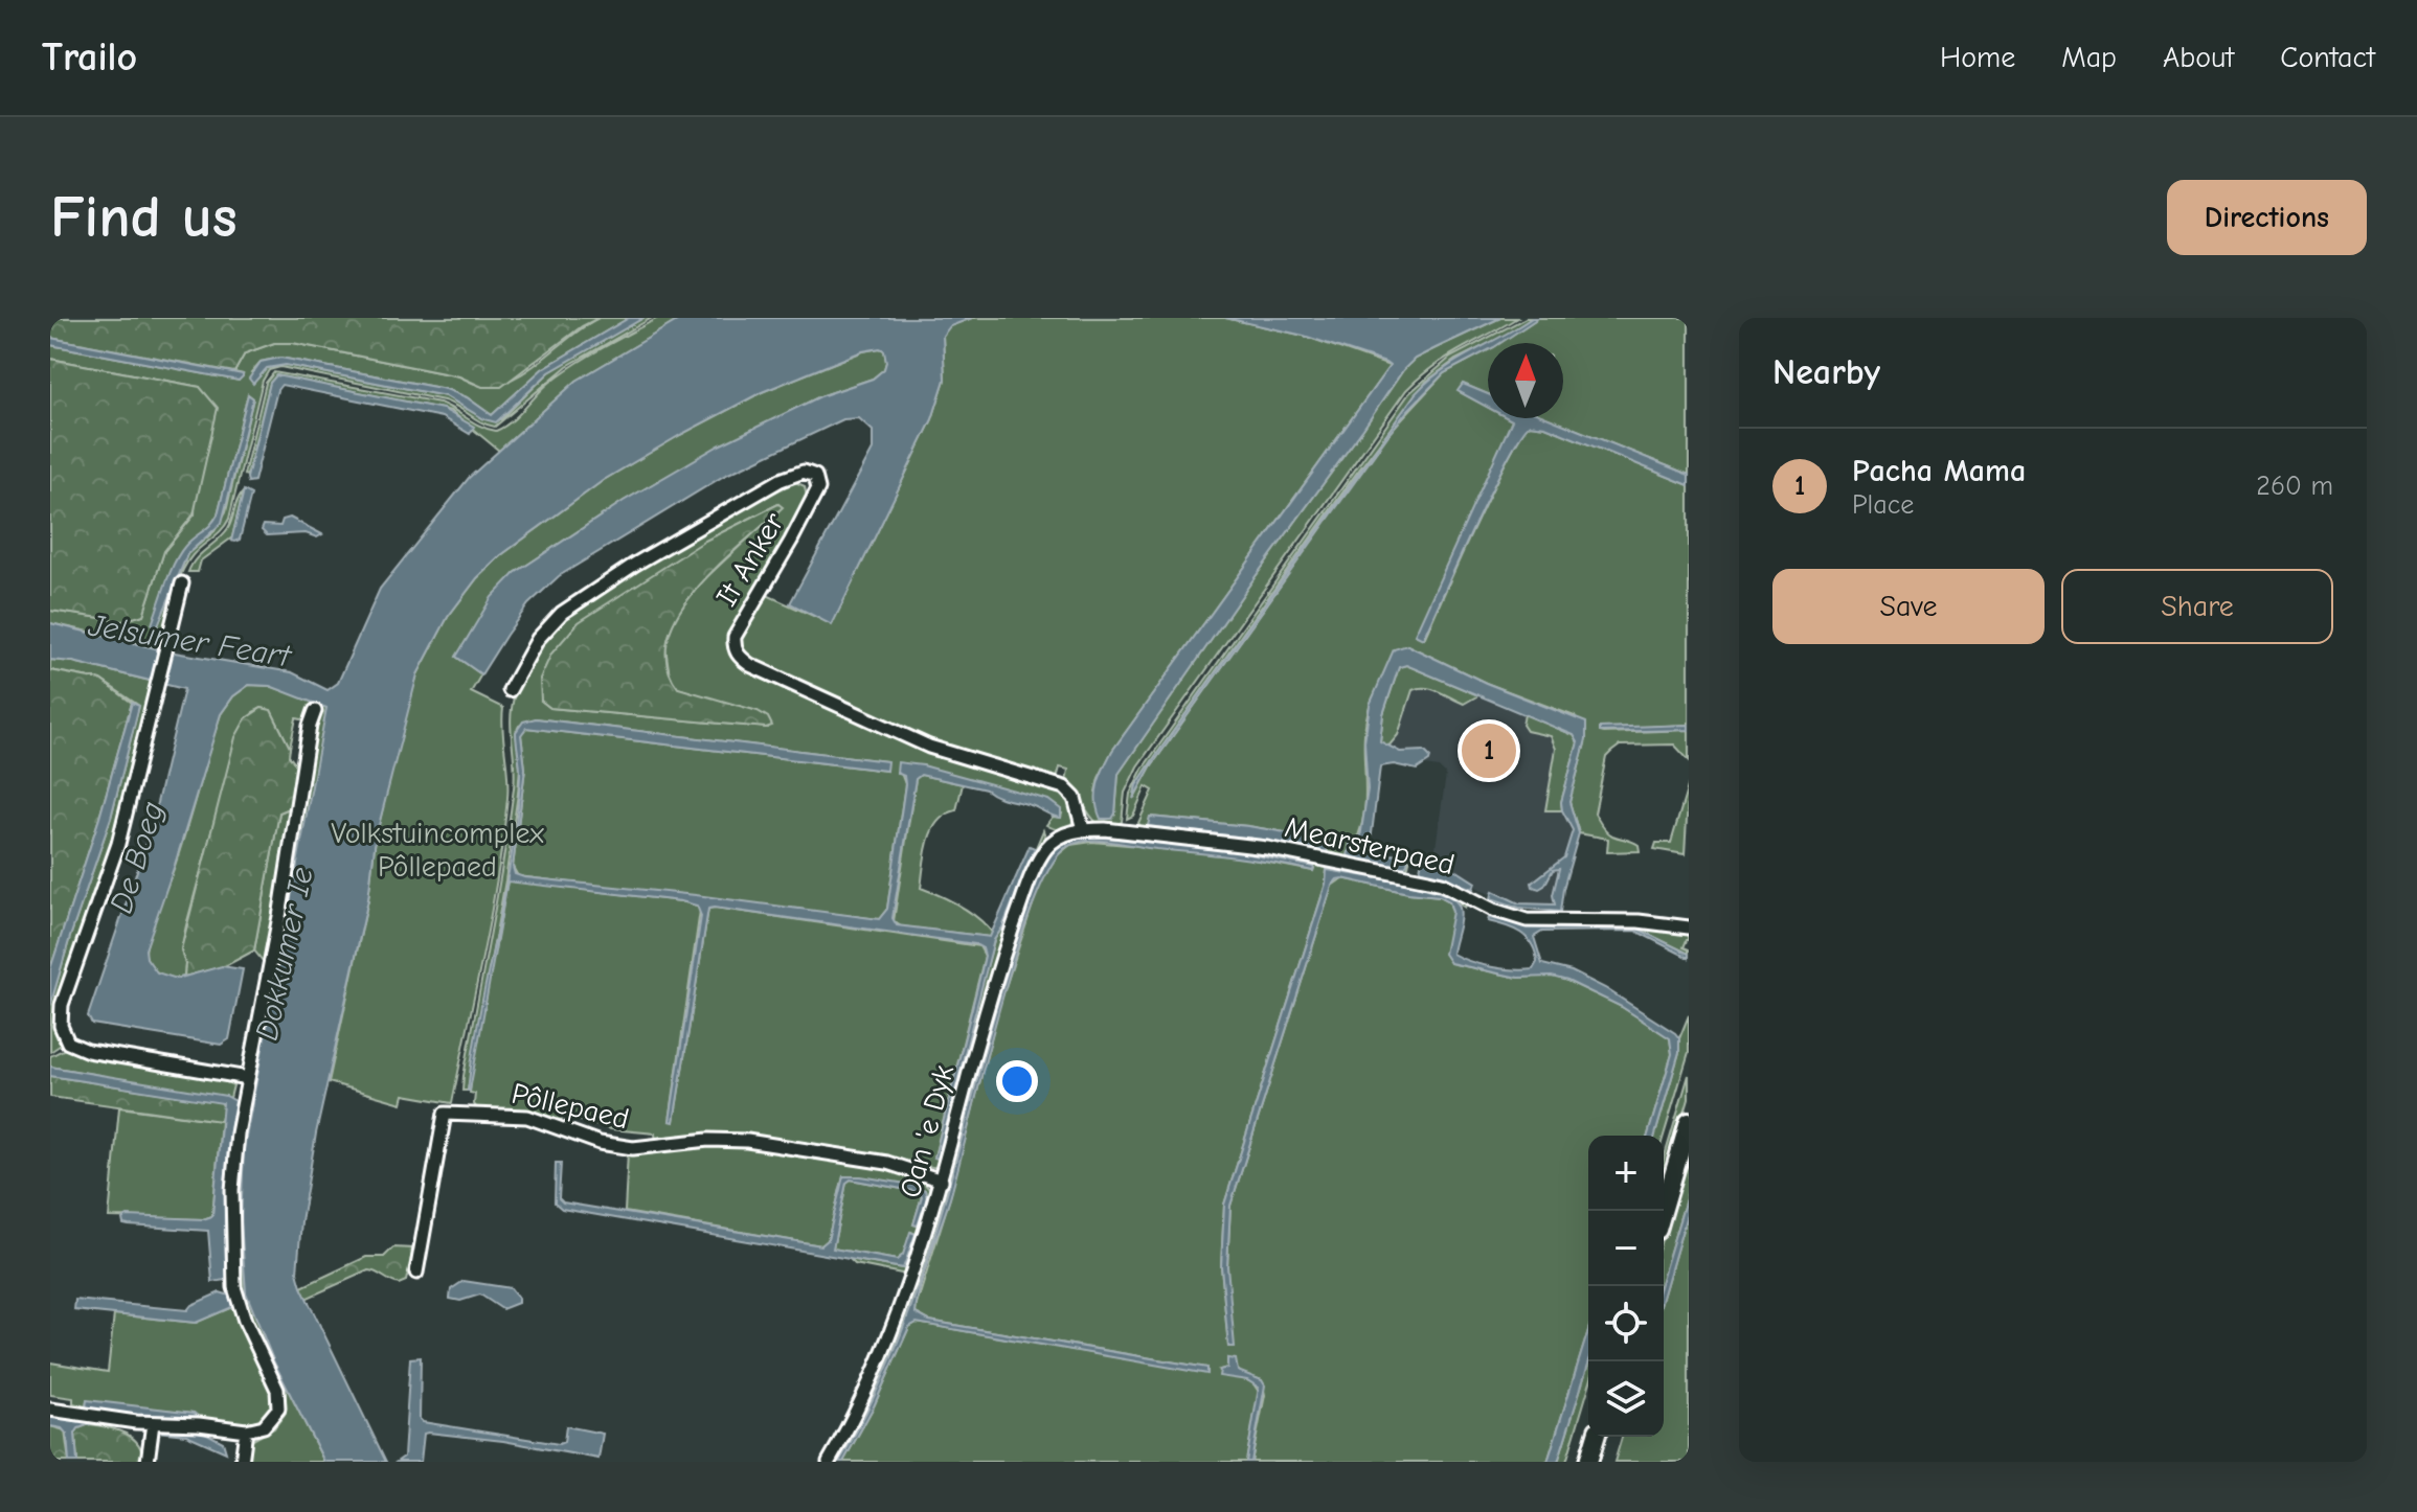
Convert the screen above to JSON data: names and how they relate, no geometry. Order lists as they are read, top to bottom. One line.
{"streets":{"street":["It Anker","Mearsterpaed","Pôllepaed","Oan 'e Dyk"]},"crossings":[["It Anker","Mearsterpaed"],["It Anker","Oan 'e Dyk"],["Mearsterpaed","Oan 'e Dyk"],["Pôllepaed","Oan 'e Dyk"]],"water":["Jelsumer Feart","De Boeg","Dokkumer Ie"],"parks":["Volkstuincomplex Pôllepaed"],"north":"top","page":{"header":"Trailo","nav":["Home","Map","About","Contact"],"buttons":["Directions",["Save","Share"]],"title":"Find us","heading":"Nearby","list":[{"mark":"1","name":"Pacha Mama","note":"Place","value":"260 m"}],"pins":"1","map_buttons":["+","−"]}}
